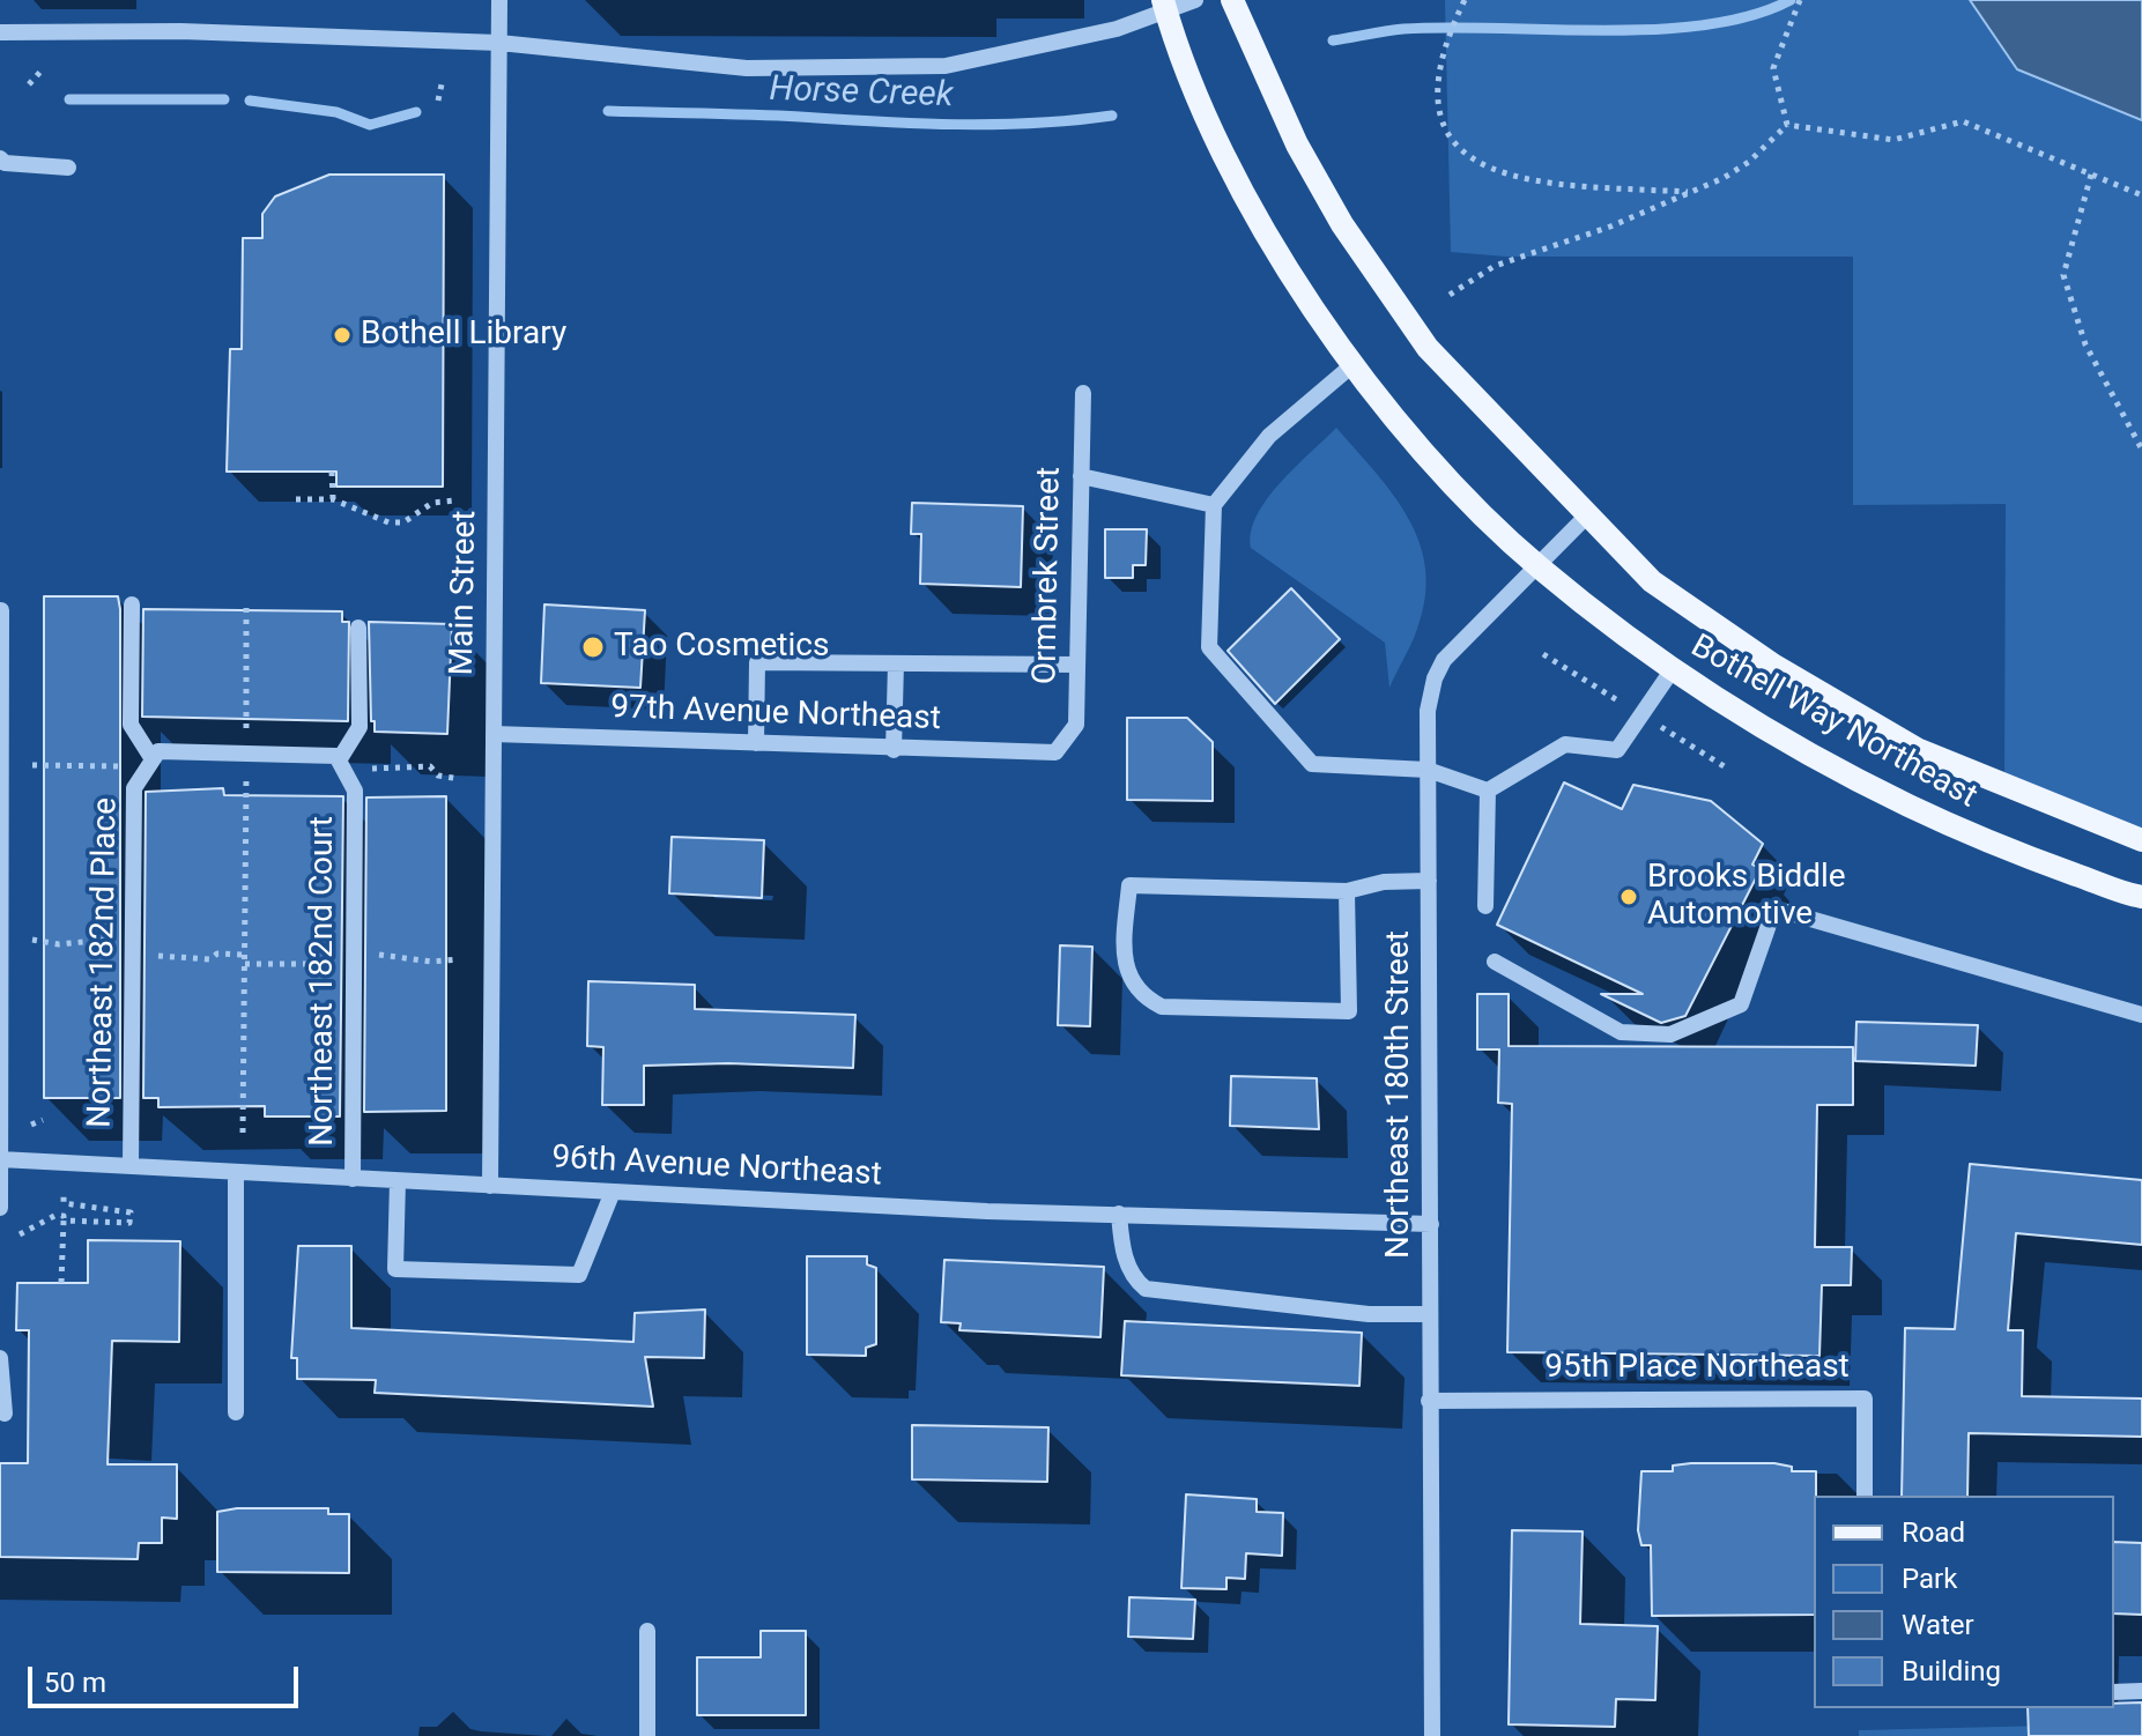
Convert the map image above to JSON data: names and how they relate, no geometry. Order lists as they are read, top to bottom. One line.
{"streets":{"main road":["Bothell Way Northeast"],"street":["Ormbrek Street","Main Street","97th Avenue Northeast","Northeast 182nd Place","Northeast 182nd Court","Northeast 180th Street","96th Avenue Northeast","95th Place Northeast"]},"crossings":[["Ormbrek Street","97th Avenue Northeast"],["Main Street","97th Avenue Northeast"],["Main Street","96th Avenue Northeast"],["Bothell Way Northeast","Northeast 180th Street"],["Northeast 182nd Place","96th Avenue Northeast"],["Northeast 182nd Court","96th Avenue Northeast"],["Northeast 180th Street","96th Avenue Northeast"],["Northeast 180th Street","95th Place Northeast"]],"water":["Horse Creek"],"places":["Bothell Library","Tao Cosmetics","Brooks Biddle Automotive"],"legend":["Road","Park","Water","Building"],"scale_bar":"50 m"}
